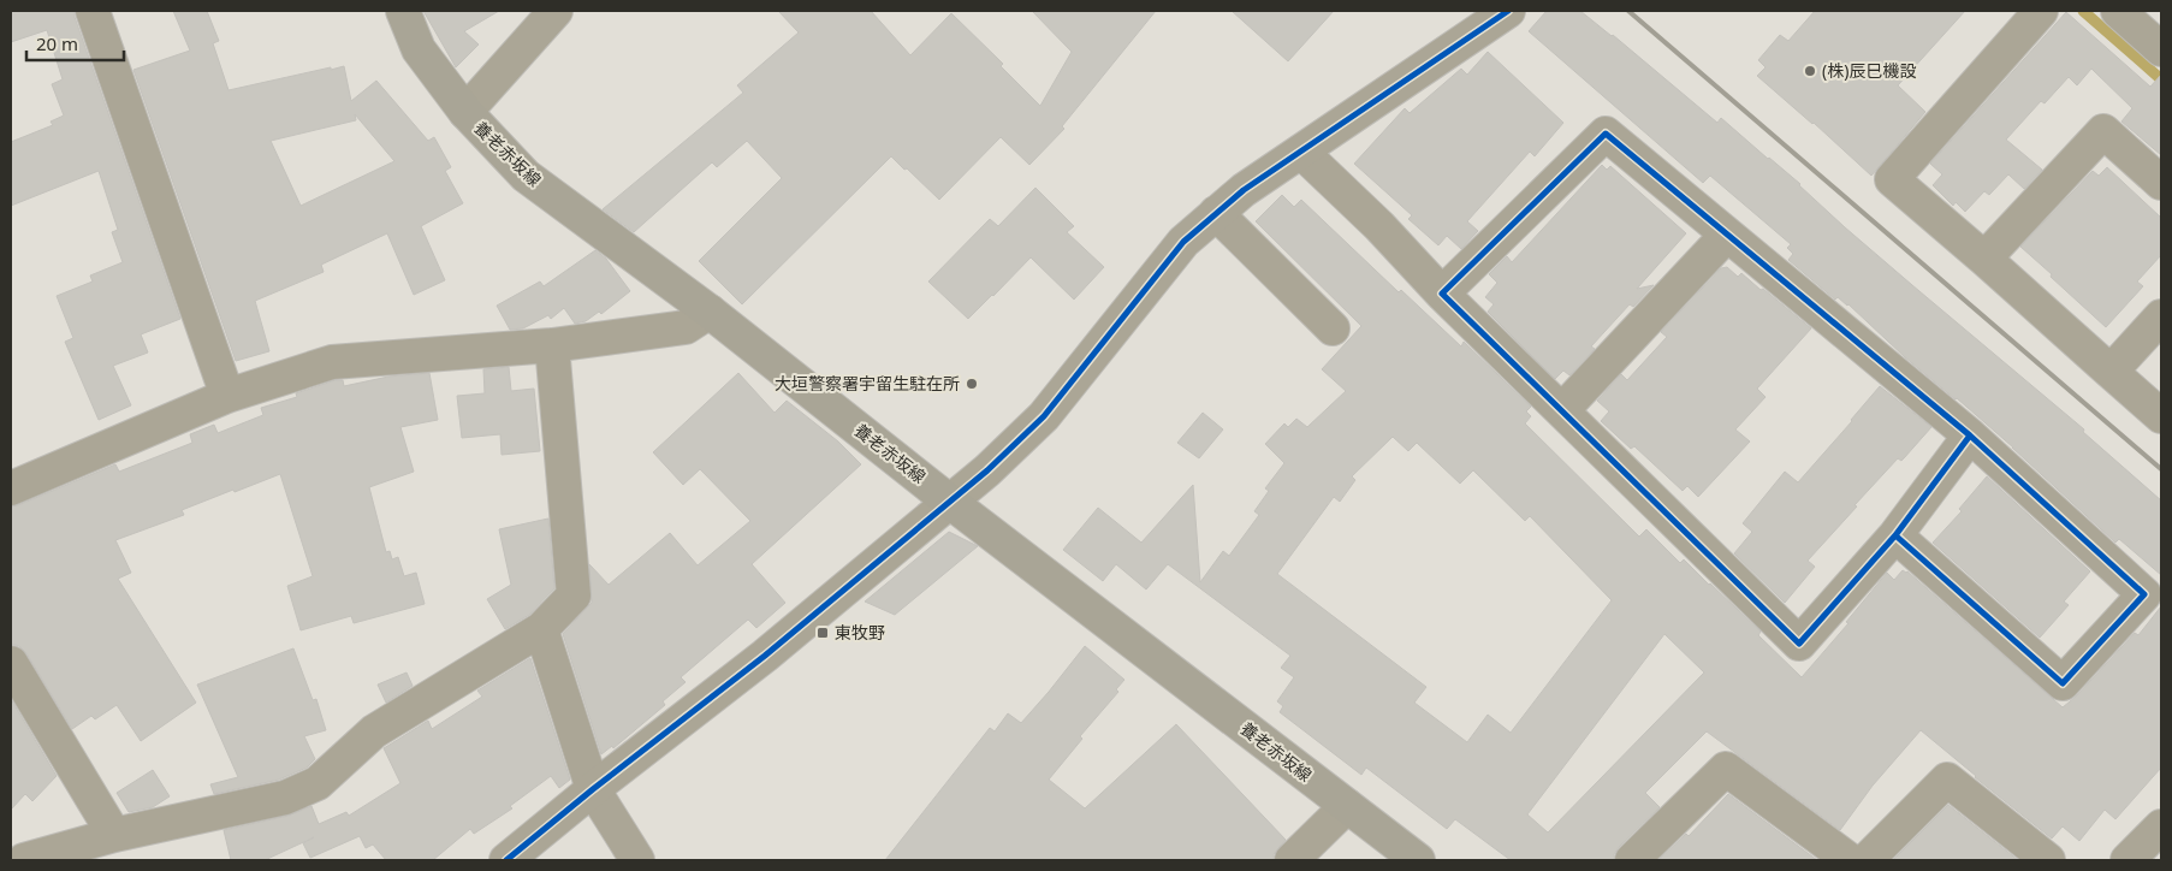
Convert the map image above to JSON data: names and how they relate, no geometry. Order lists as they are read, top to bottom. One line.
{"streets":{"main road":["養老赤坂線"]},"places":{"other":["(株)辰巳機設","大垣警察署宇留生駐在所"],"transit":["東牧野"]},"scale_bar":"20 m"}
